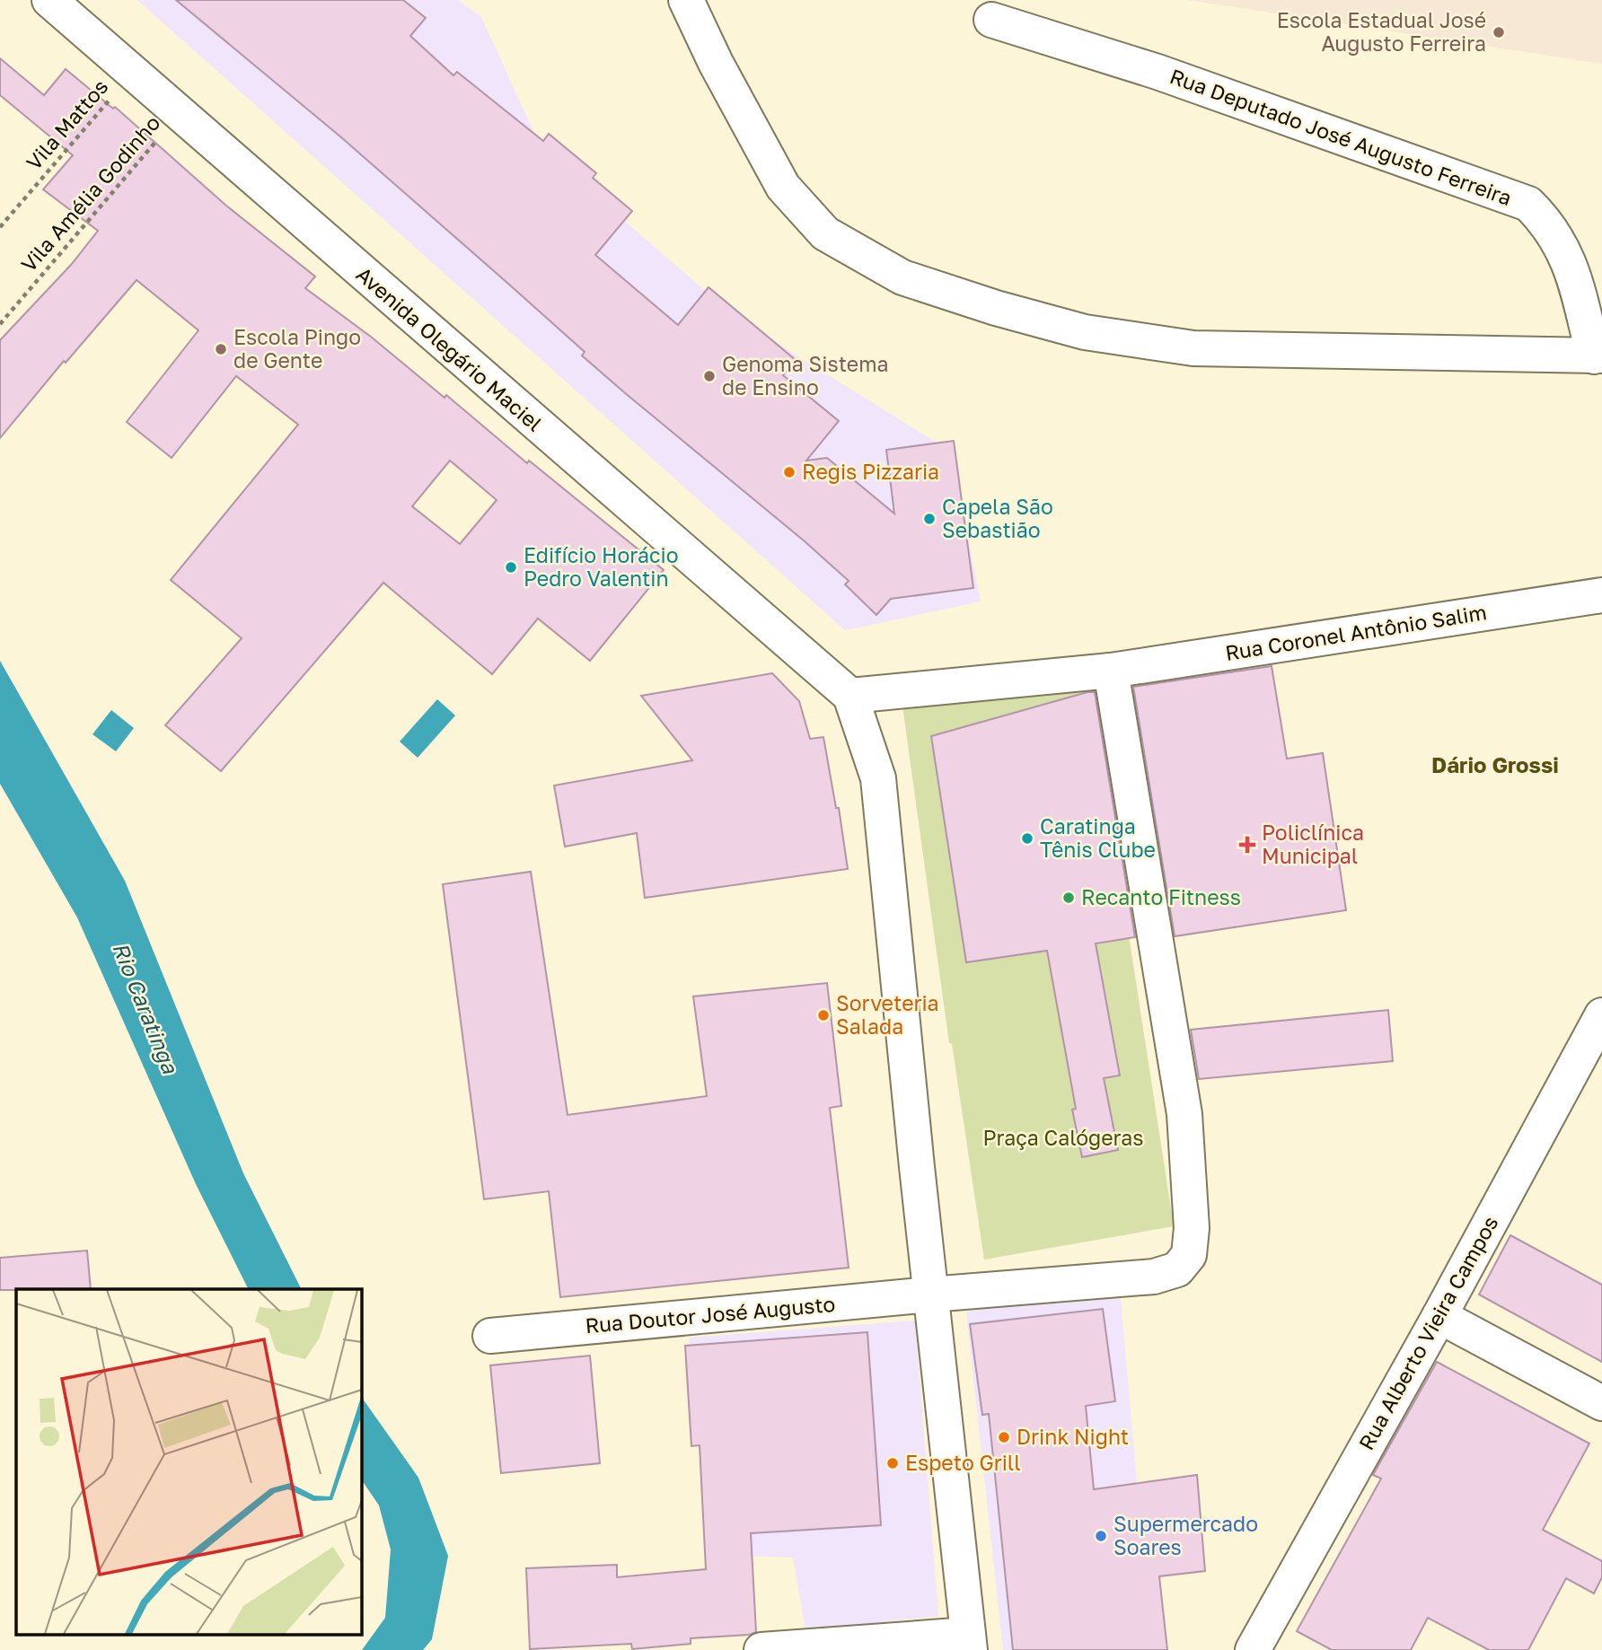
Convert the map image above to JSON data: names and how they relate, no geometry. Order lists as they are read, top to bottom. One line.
{"streets":{"street":["Rua Deputado José Augusto Ferreira","Avenida Olegário Maciel","Rua Coronel Antônio Salim","Rua Doutor José Augusto","Rua Alberto Vieira Campos"],"path":["Vila Mattos","Vila Amélia Godinho"]},"crossings":[["Vila Mattos","Avenida Olegário Maciel"],["Vila Amélia Godinho","Avenida Olegário Maciel"]],"districts":["Dário Grossi"],"water":["Rio Caratinga"],"parks":["Praça Calógeras"],"places":{"other":["Escola Estadual José Augusto Ferreira","Escola Pingo de Gente","Genoma Sistema de Ensino","Regis Pizzaria","Capela São Sebastião","Edifício Horácio Pedro Valentin","Caratinga Tênis Clube","Recanto Fitness","Sorveteria Salada","Drink Night","Espeto Grill","Supermercado Soares"],"health":["Policlínica Municipal"]}}
